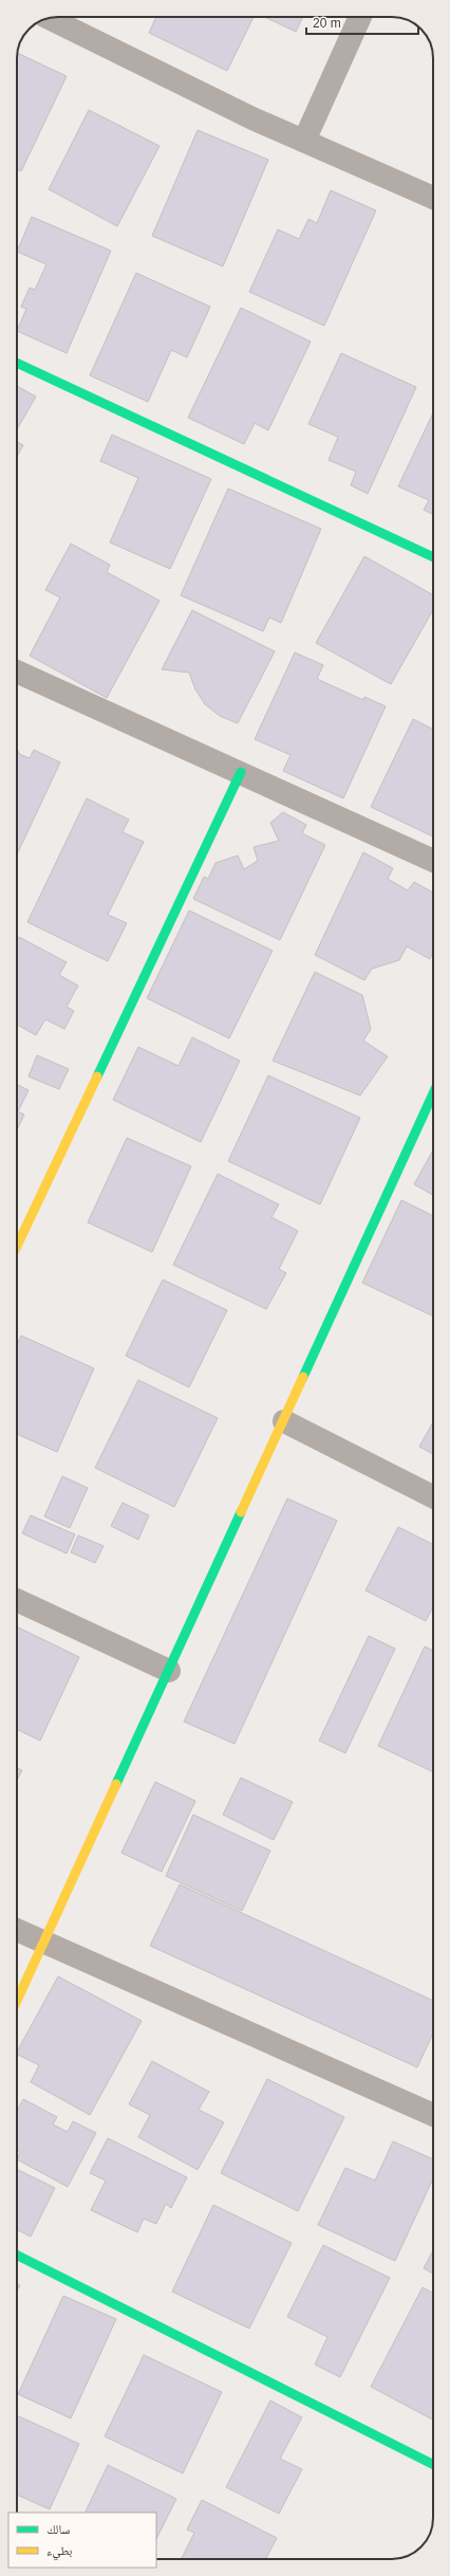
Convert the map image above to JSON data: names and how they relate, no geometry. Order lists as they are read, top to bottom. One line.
{"legend":["سالك","بطيء"],"scale_bar":"20 m"}
